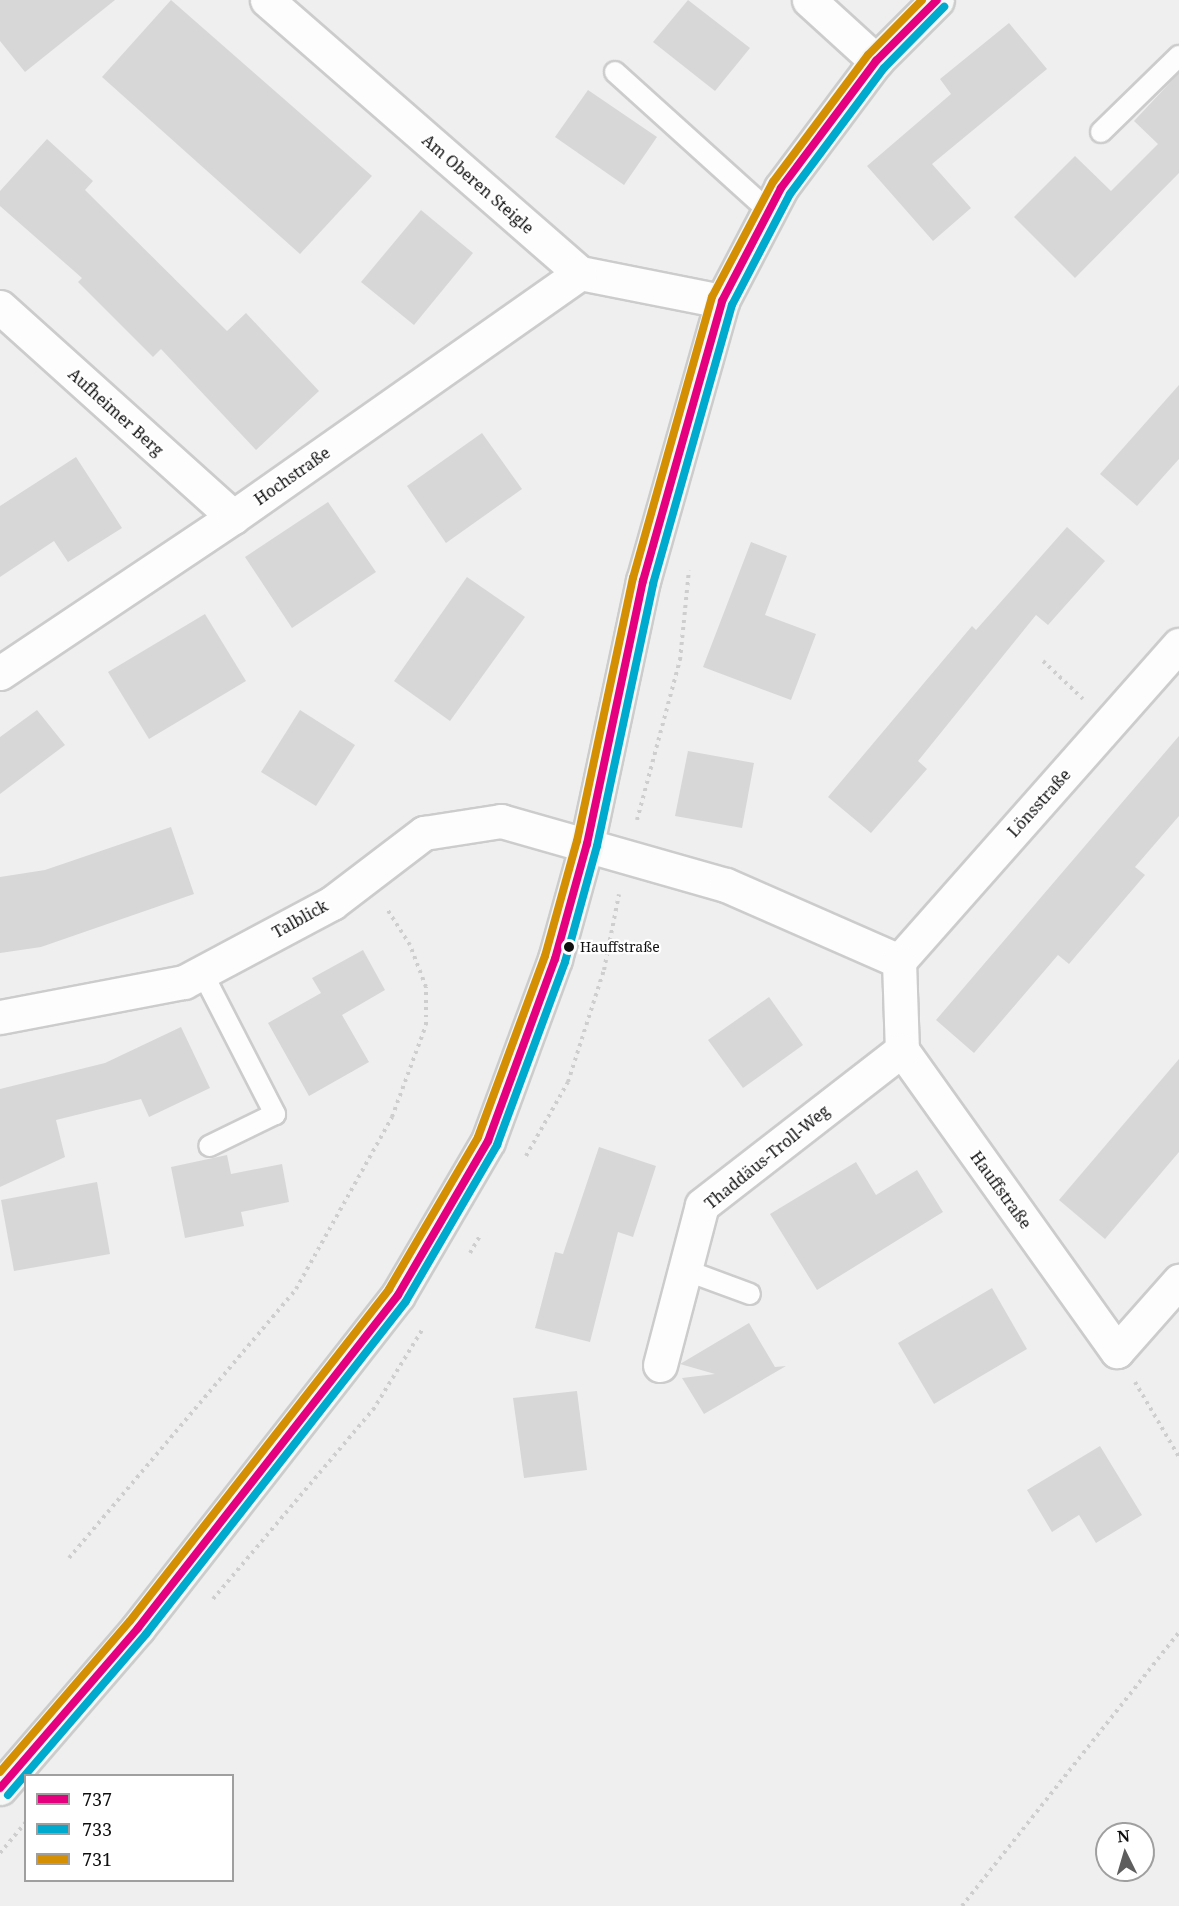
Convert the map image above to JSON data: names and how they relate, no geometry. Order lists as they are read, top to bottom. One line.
{"streets":{"street":["Am Oberen Steigle","Aufheimer Berg","Hochstraße","Lönsstraße","Talblick","Thaddäus-Troll-Weg","Hauffstraße"]},"crossings":[["Am Oberen Steigle","Hochstraße"],["Aufheimer Berg","Hochstraße"],["Thaddäus-Troll-Weg","Hauffstraße"]],"places":["Hauffstraße"],"lines":["transit line 737","transit line 731","transit line 733"],"legend":["737","733","731"],"north":"top"}
